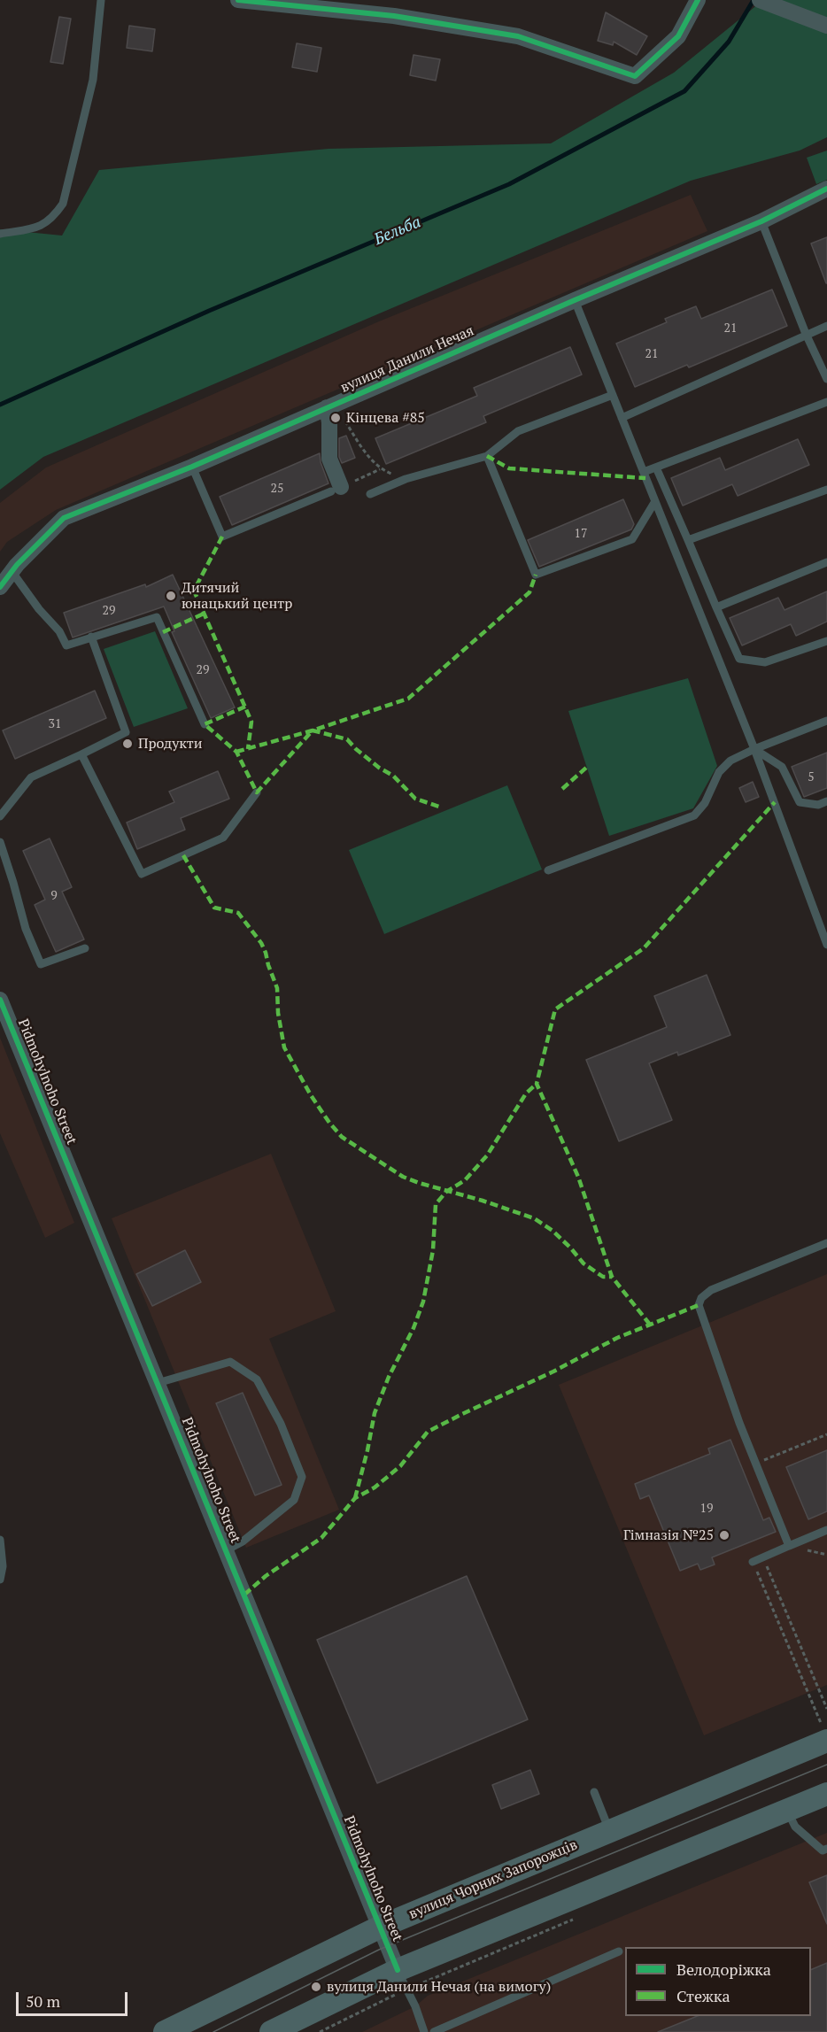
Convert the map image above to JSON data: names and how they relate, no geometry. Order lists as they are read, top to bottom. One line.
{"streets":{"main road":["вулиця Чорних Запорожців"],"street":["вулиця Данили Нечая","Pidmohylnoho Street"]},"crossings":[["Pidmohylnoho Street","вулиця Чорних Запорожців"]],"water":["Бельба"],"places":["Кінцева #85","Дитячий юнацький центр","Продукти","Гімназія №25","вулиця Данили Нечая (на вимогу)"],"house_numbers":["21","21","25","17","29","29","31","5","9","19"],"legend":["Велодоріжка","Стежка"],"scale_bar":"50 m"}
